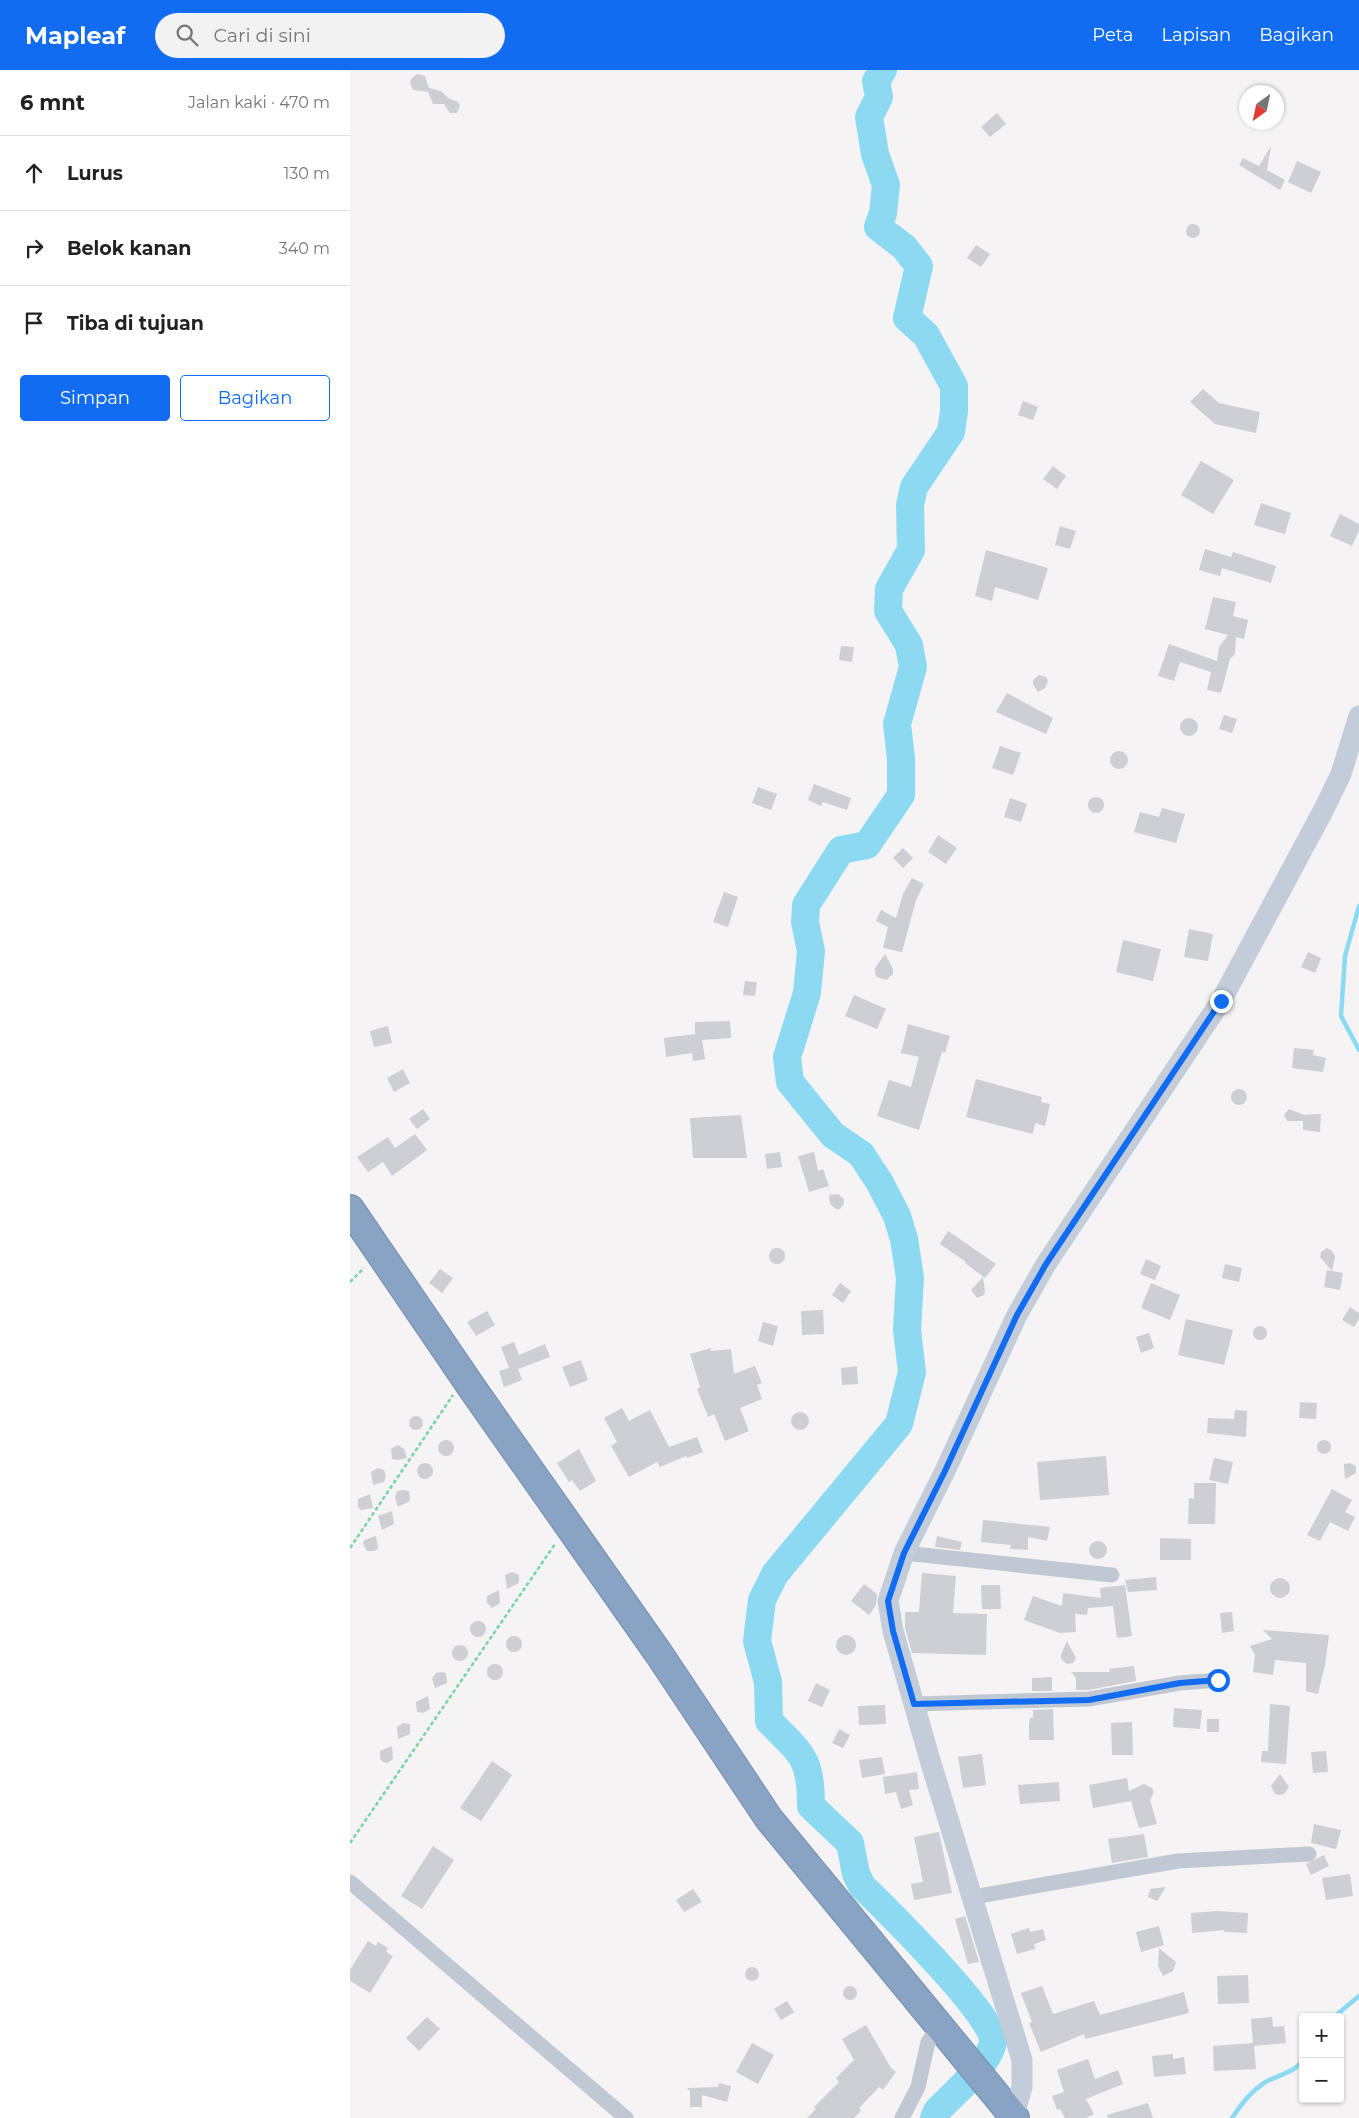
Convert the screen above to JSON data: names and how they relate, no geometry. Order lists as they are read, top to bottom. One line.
{"north":"bottom left","page":{"header":"Mapleaf","search":"Cari di sini","nav":["Peta","Lapisan","Bagikan"],"heading":["6 mnt","Jalan kaki · 470 m"],"list":[["Lurus","130 m"],["Belok kanan","340 m"],"Tiba di tujuan"],"buttons":["Simpan","Bagikan"],"map_buttons":["+","−"]}}
